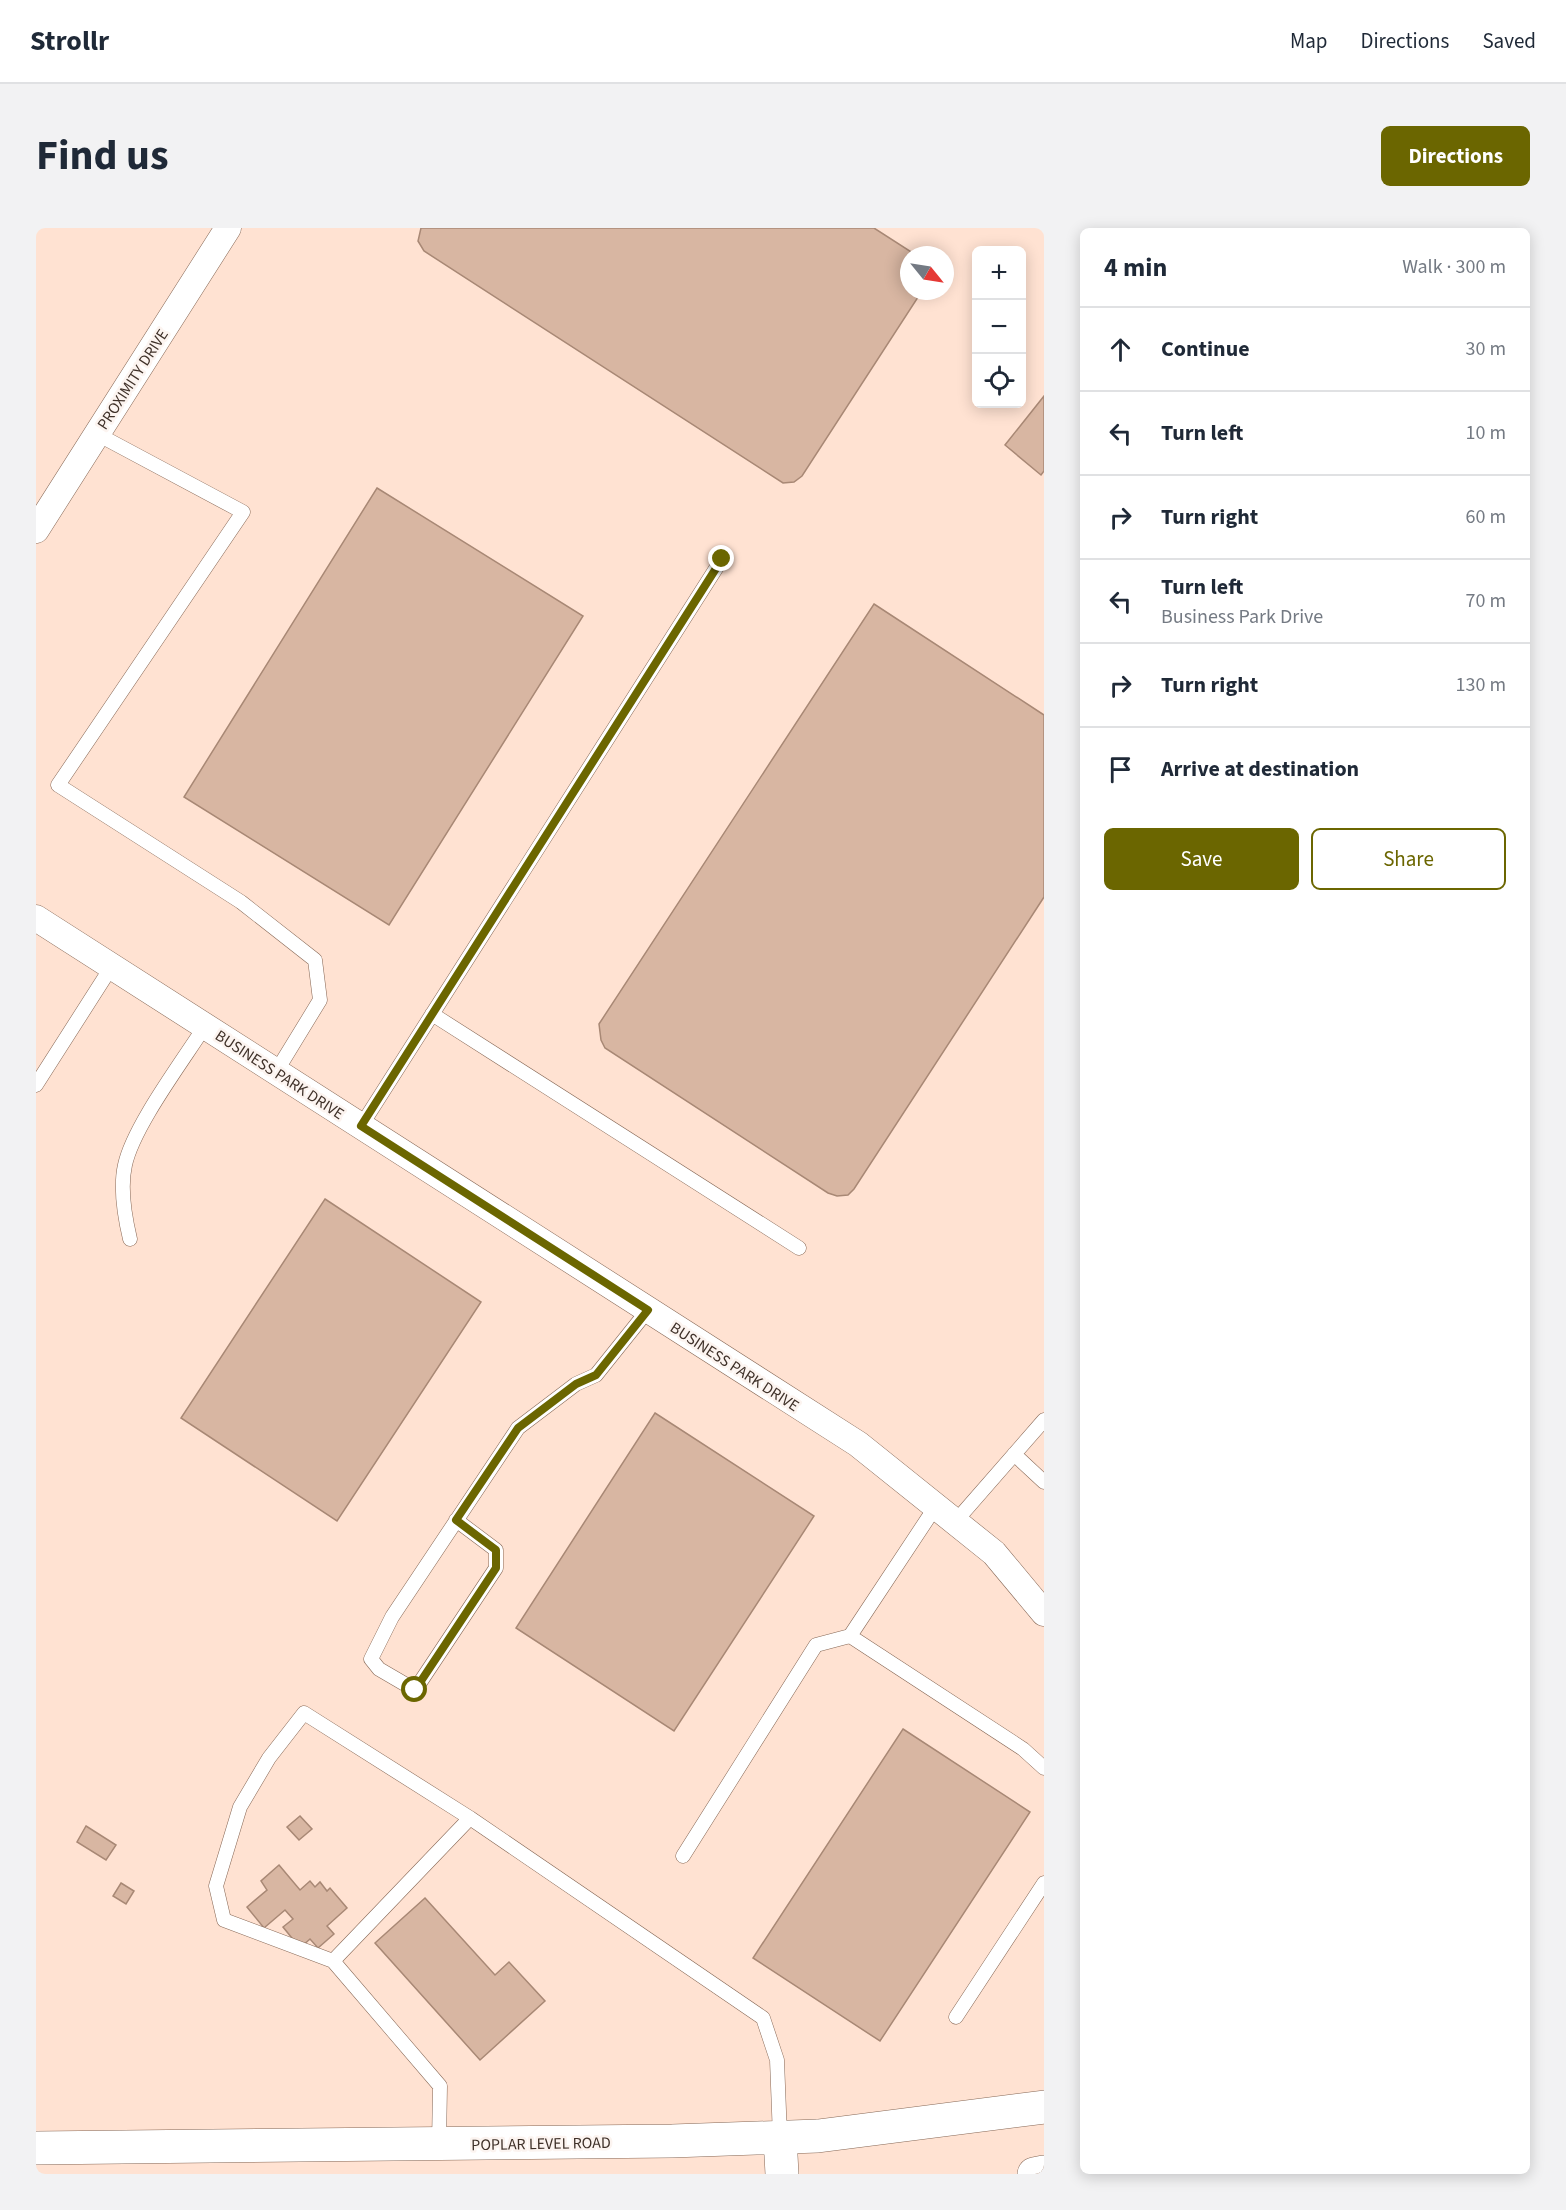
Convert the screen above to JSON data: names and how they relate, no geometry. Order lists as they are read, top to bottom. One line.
{"streets":{"main road":["POPLAR LEVEL ROAD"],"street":["PROXIMITY DRIVE","BUSINESS PARK DRIVE"]},"north":"bottom right","page":{"header":"Strollr","nav":["Map","Directions","Saved"],"title":"Find us","buttons":["Directions",["Save","Share"]],"heading":["4 min","Walk · 300 m"],"map_buttons":["+","−"],"list":[["Continue","30 m"],["Turn left","10 m"],["Turn right","60 m"],["Turn left","Business Park Drive","70 m"],["Turn right","130 m"],"Arrive at destination"]}}
